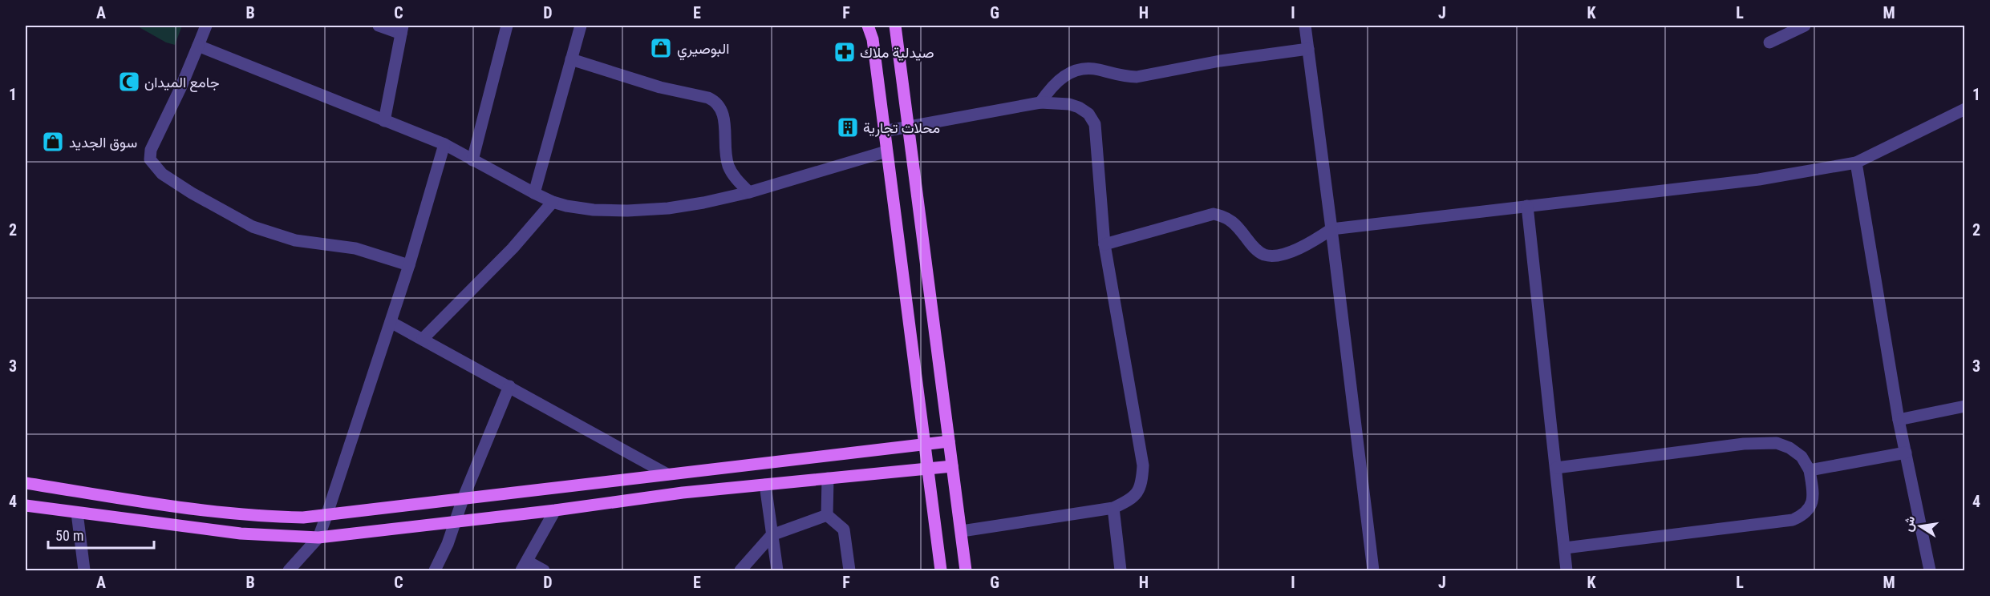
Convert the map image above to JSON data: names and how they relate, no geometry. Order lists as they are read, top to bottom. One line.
{"places":{"shop":["البوصيري","سوق الجديد"],"pharmacy":["صيدلية ملاك"],"mosque":["جامع الميدان"],"building":["محلات تجارية"]},"scale_bar":"50 m","north":"left","grid":{"columns":["A","B","C","D","E","F","G","H","I","J","K","L","M"],"rows":["1","2","3","4"]}}
